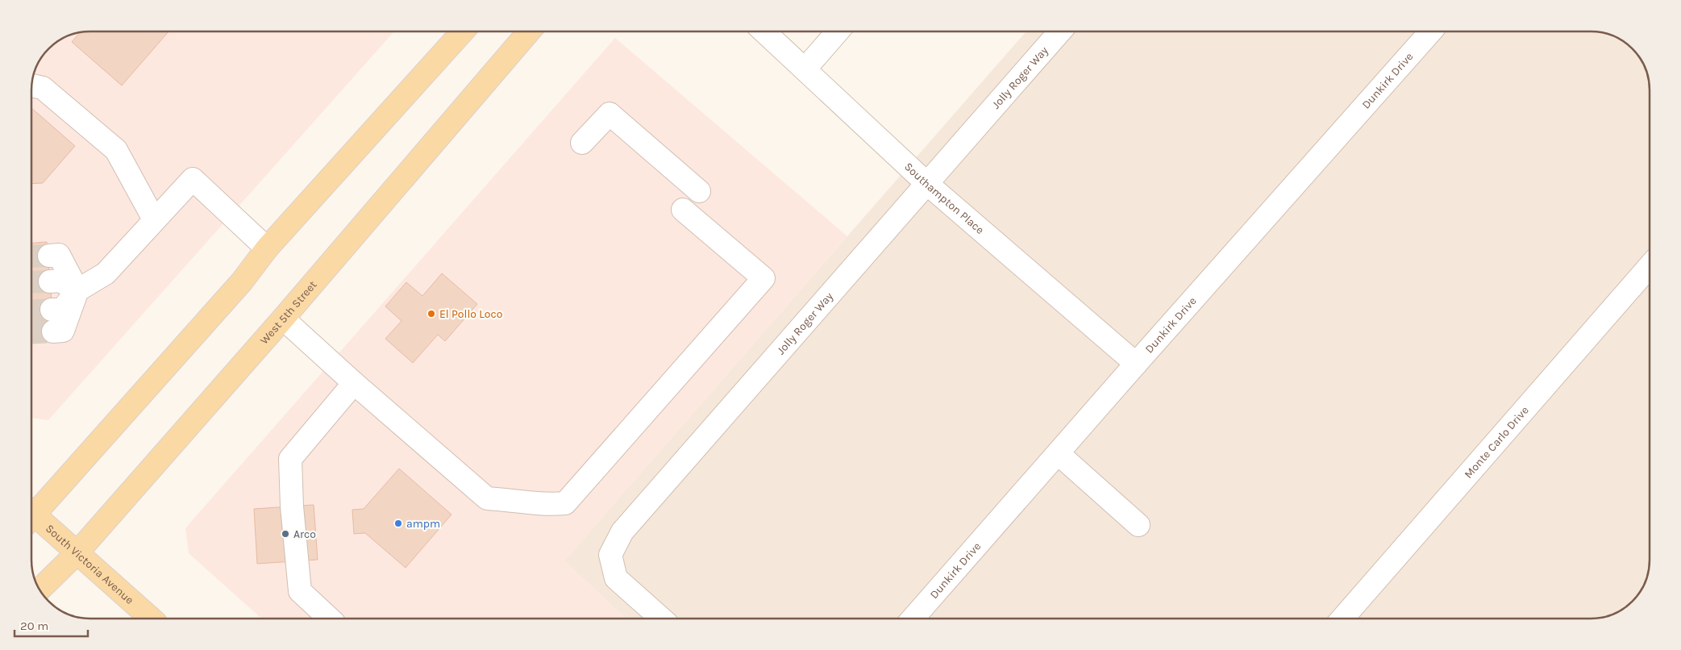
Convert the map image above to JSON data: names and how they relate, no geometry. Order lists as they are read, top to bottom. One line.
{"streets":{"main road":["West 5th Street","South Victoria Avenue"],"street":["Jolly Roger Way","Dunkirk Drive","Southampton Place","Monte Carlo Drive"]},"crossings":[["Jolly Roger Way","Southampton Place"],["Dunkirk Drive","Southampton Place"],["West 5th Street","South Victoria Avenue"]],"places":["El Pollo Loco","ampm","Arco"],"scale_bar":"20 m"}
